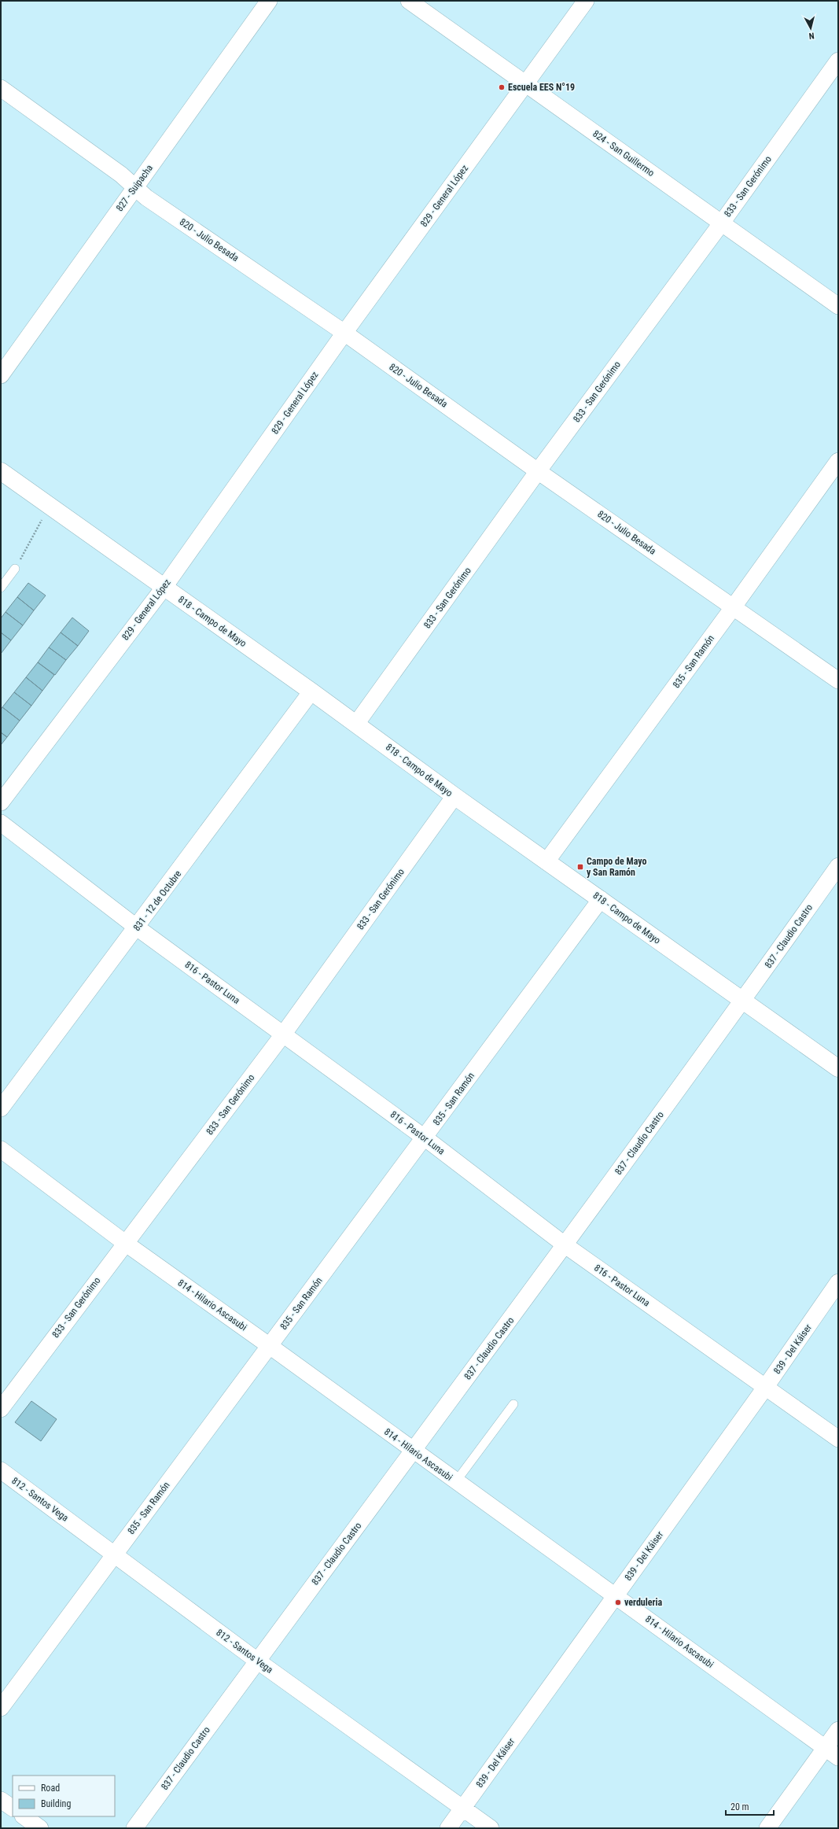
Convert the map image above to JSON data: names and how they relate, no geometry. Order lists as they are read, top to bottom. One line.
{"streets":{"street":["824 - San Guillermo","833 - San Gerónimo","827 - Suipacha","829 - General López","820 - Julio Besada","818 - Campo de Mayo","835 - San Ramón","831 - 12 de Octubre","837 - Claudio Castro","816 - Pastor Luna","814 - Hilario Ascasubi","839 - Del Káiser","812 - Santos Vega"]},"crossings":[["824 - San Guillermo","833 - San Gerónimo"],["824 - San Guillermo","829 - General López"],["833 - San Gerónimo","820 - Julio Besada"],["833 - San Gerónimo","818 - Campo de Mayo"],["833 - San Gerónimo","816 - Pastor Luna"],["833 - San Gerónimo","814 - Hilario Ascasubi"],["827 - Suipacha","820 - Julio Besada"],["829 - General López","820 - Julio Besada"],["829 - General López","818 - Campo de Mayo"],["820 - Julio Besada","835 - San Ramón"],["818 - Campo de Mayo","835 - San Ramón"],["818 - Campo de Mayo","831 - 12 de Octubre"],["818 - Campo de Mayo","837 - Claudio Castro"],["835 - San Ramón","816 - Pastor Luna"],["835 - San Ramón","814 - Hilario Ascasubi"],["835 - San Ramón","812 - Santos Vega"],["831 - 12 de Octubre","816 - Pastor Luna"],["837 - Claudio Castro","816 - Pastor Luna"],["837 - Claudio Castro","814 - Hilario Ascasubi"],["837 - Claudio Castro","812 - Santos Vega"],["816 - Pastor Luna","839 - Del Káiser"],["814 - Hilario Ascasubi","839 - Del Káiser"],["839 - Del Káiser","812 - Santos Vega"]],"places":{"other":["Escuela EES N°19","verduleria"],"transit":["Campo de Mayo y San Ramón"]},"legend":["Road","Building"],"scale_bar":"20 m","north":"bottom"}
